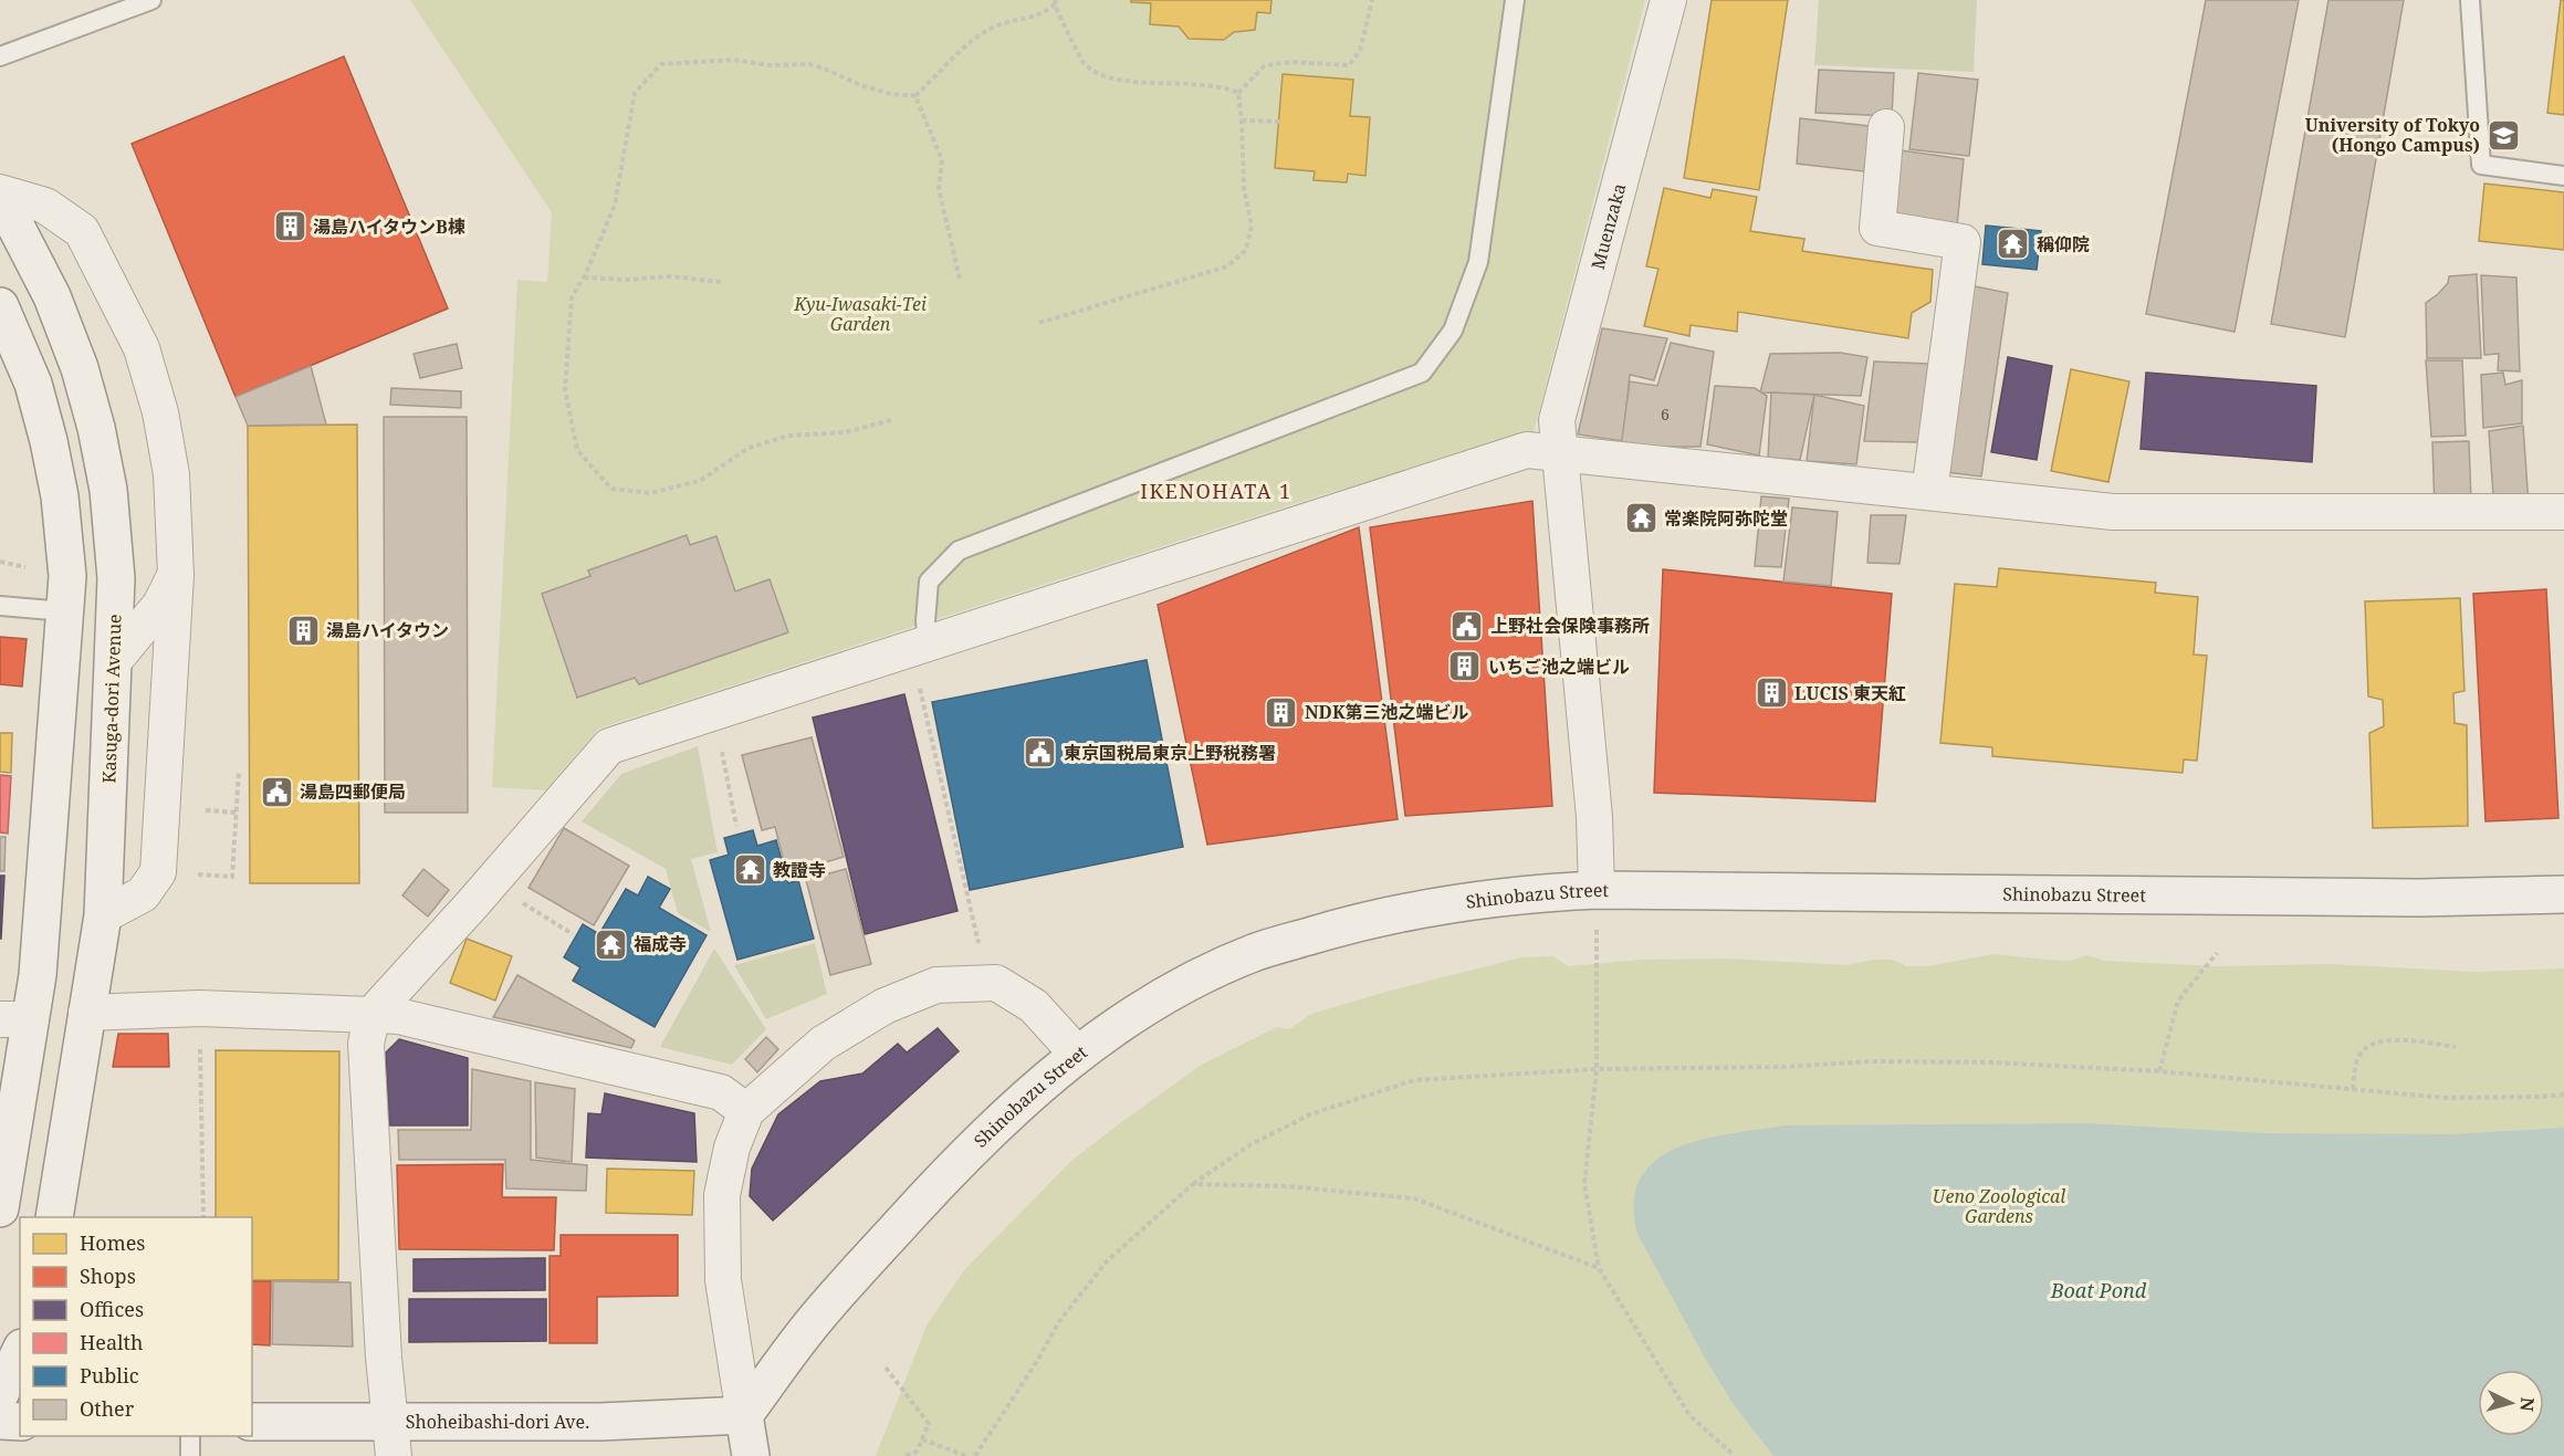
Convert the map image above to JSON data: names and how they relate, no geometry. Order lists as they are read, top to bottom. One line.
{"streets":{"main road":["Kasuga-dori Avenue","Shinobazu Street","Shoheibashi-dori Ave."],"street":["Muenzaka"]},"crossings":[["Muenzaka","Shinobazu Street"],["Shinobazu Street","Shoheibashi-dori Ave."]],"districts":["IKENOHATA 1"],"water":["Boat Pond"],"parks":["Kyu-Iwasaki-Tei Garden","Ueno Zoological Gardens"],"places":{"school or university":["University of Tokyo (Hongo Campus)"],"building":["湯島ハイタウンB棟","湯島ハイタウン","いちご池之端ビル","LUCIS 東天紅","NDK第三池之端ビル"],"temple":["稱仰院","常楽院阿弥陀堂","教證寺","福成寺"],"public building":["上野社会保険事務所","東京国税局東京上野税務署","湯島四郵便局"]},"house_numbers":["6"],"legend":["Homes","Shops","Offices","Health","Public","Other"],"north":"right"}
